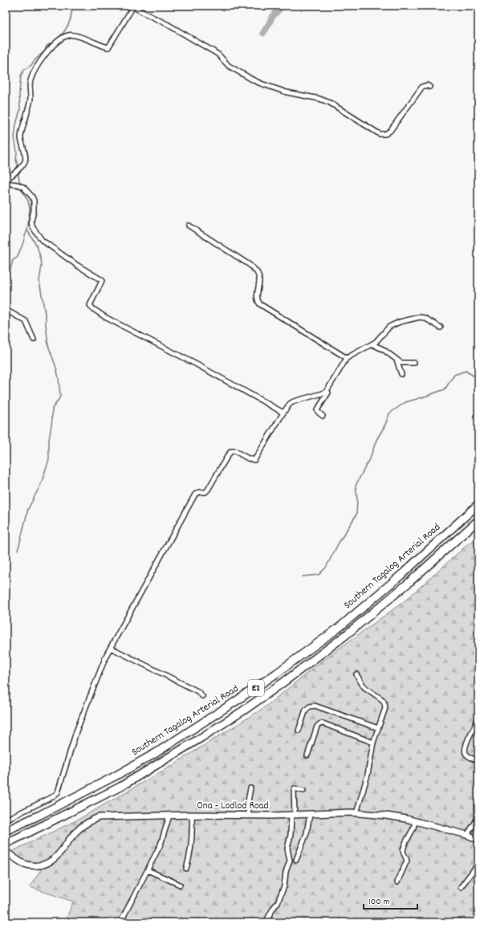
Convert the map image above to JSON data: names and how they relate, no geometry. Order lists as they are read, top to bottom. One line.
{"streets":{"highway":["Southern Tagalog Arterial Road","E2"],"main road":["Ona - Lodlod Road"]},"scale_bar":"100 m"}
